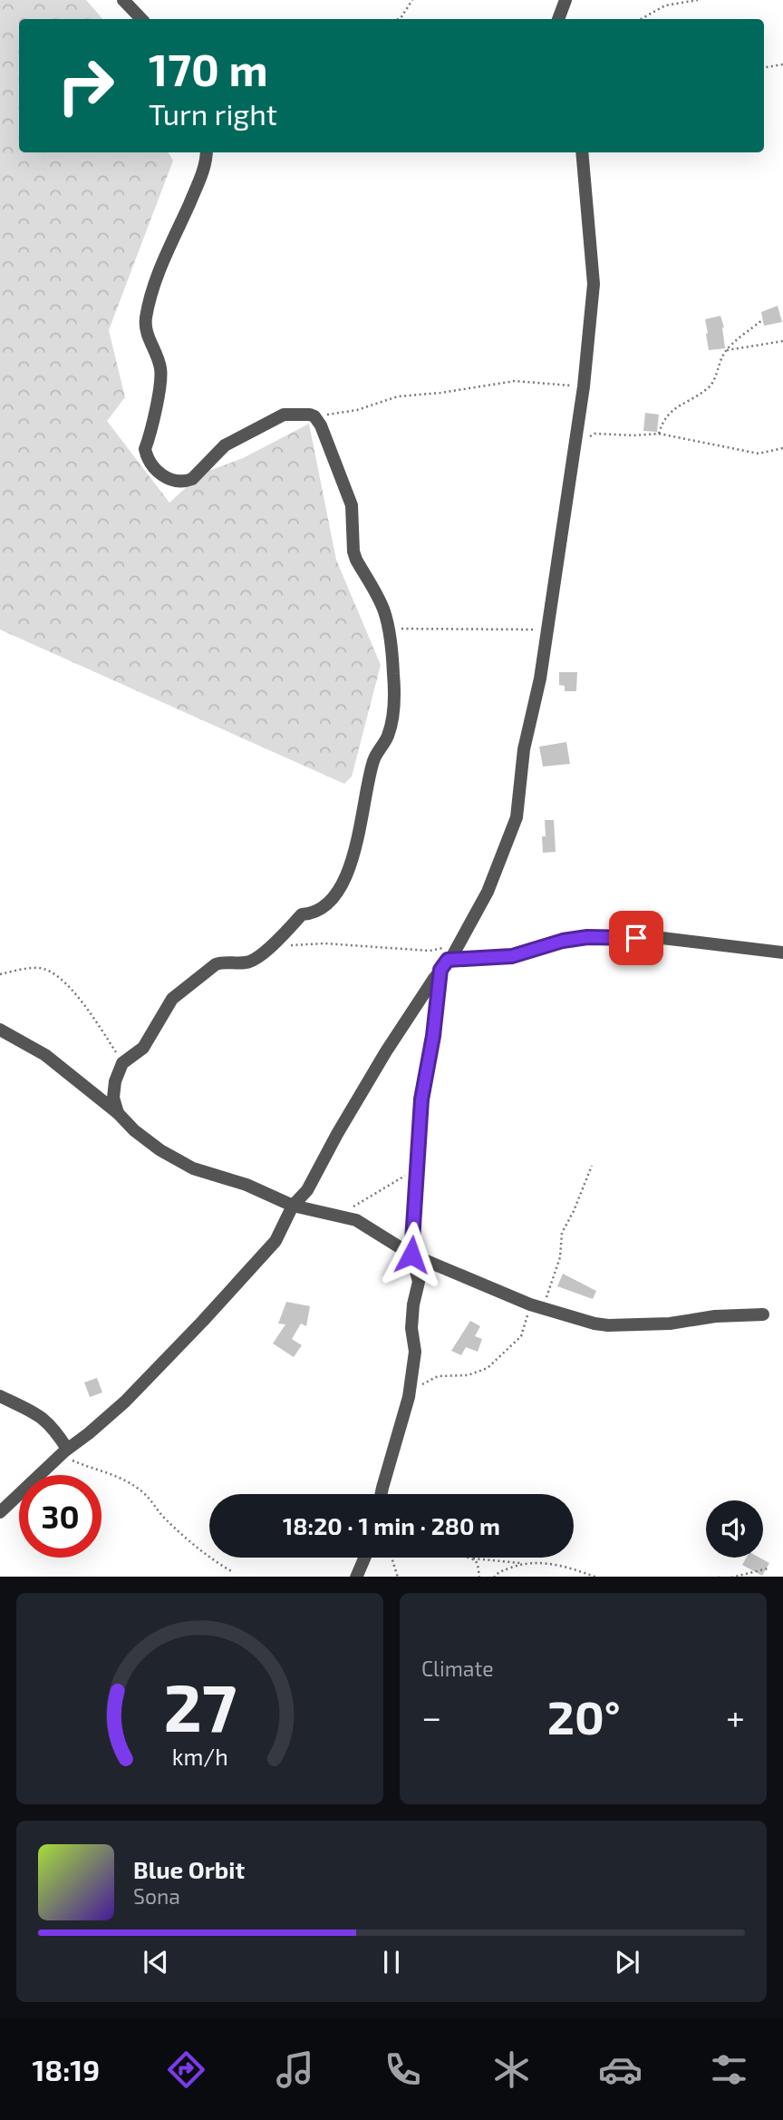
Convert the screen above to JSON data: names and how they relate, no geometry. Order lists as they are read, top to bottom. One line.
{"page":{"turn":["170 m","Turn right"],"limit":"30","trip":"18:20 · 1 min · 280 m","tile":"Climate","heat":["−","20°","+"],"song":["Blue Orbit","Sona"],"tabs":"18:19","gauge":["27","km/h"]}}
